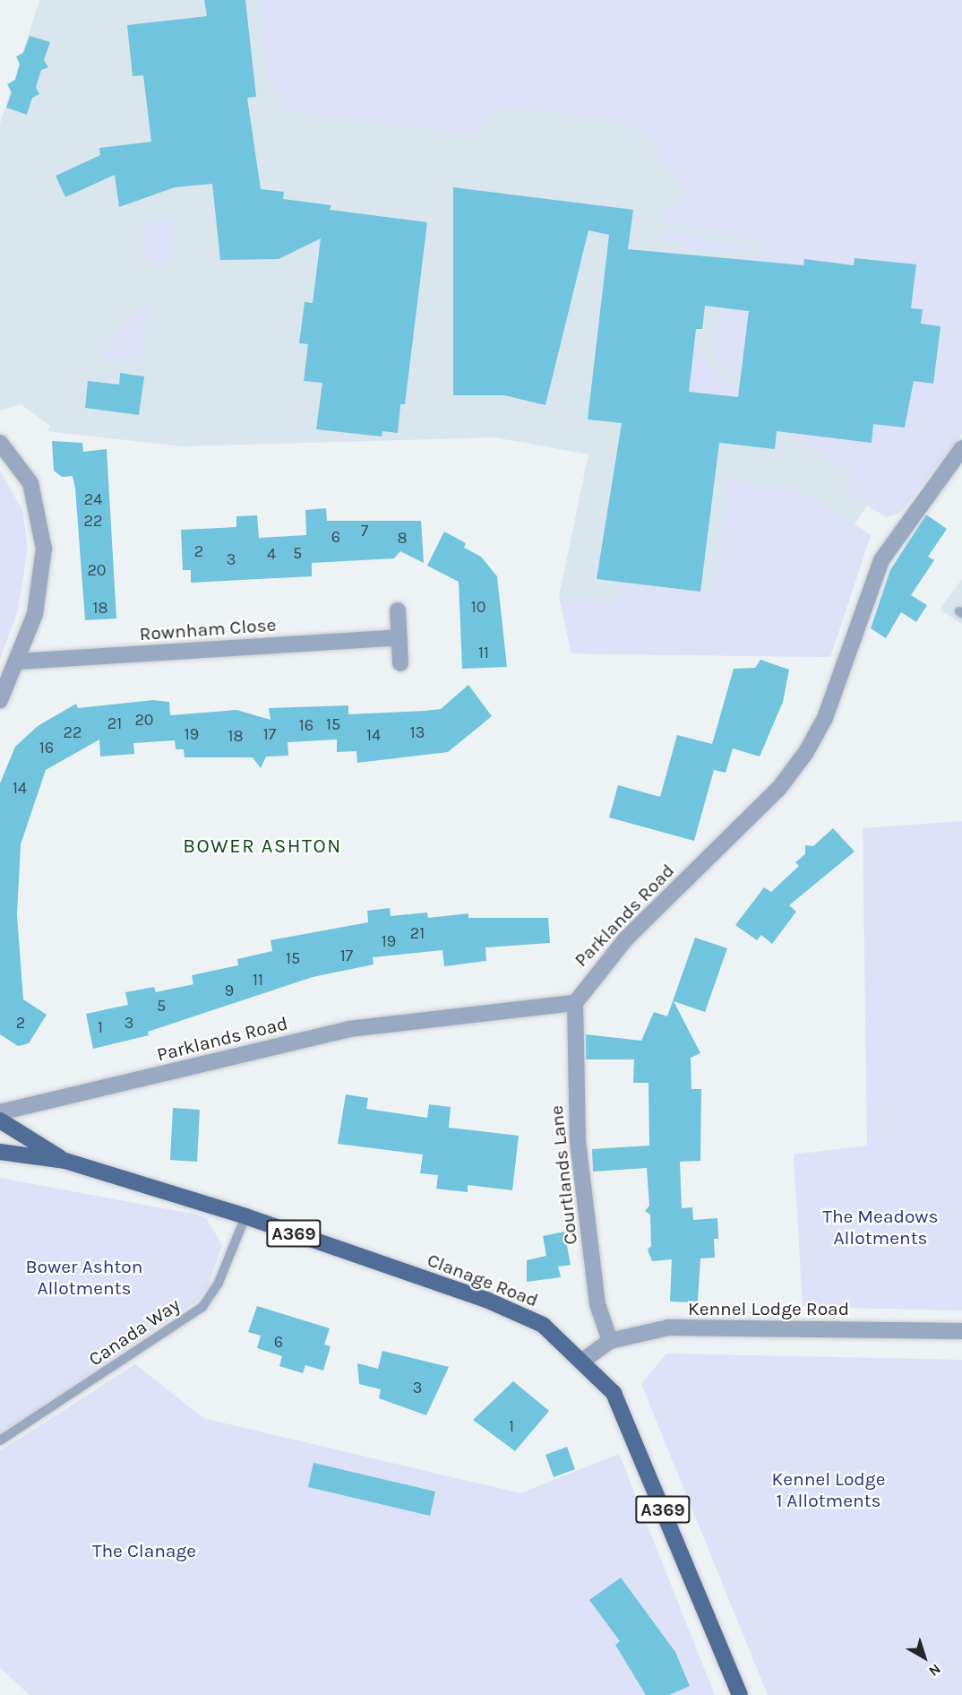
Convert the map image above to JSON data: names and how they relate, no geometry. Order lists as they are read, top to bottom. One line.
{"streets":{"main road":["A369","Clanage Road"],"street":["Rownham Close","Parklands Road","Courtlands Lane","Kennel Lodge Road"],"lane":["Canada Way"]},"crossings":[["Parklands Road","Courtlands Lane"],["Courtlands Lane","Kennel Lodge Road"],["Clanage Road","Kennel Lodge Road"],["Clanage Road","Canada Way"]],"districts":["BOWER ASHTON"],"parks":["The Meadows Allotments","Bower Ashton Allotments","Kennel Lodge 1 Allotments","The Clanage"],"house_numbers":["24","22","7","6","8","2","5","4","3","20","10","18","11","20","21","15","16","22","13","19","17","14","18","16","14","21","19","17","15","11","9","5","2","3","1","6","3","1"],"north":"bottom right"}
